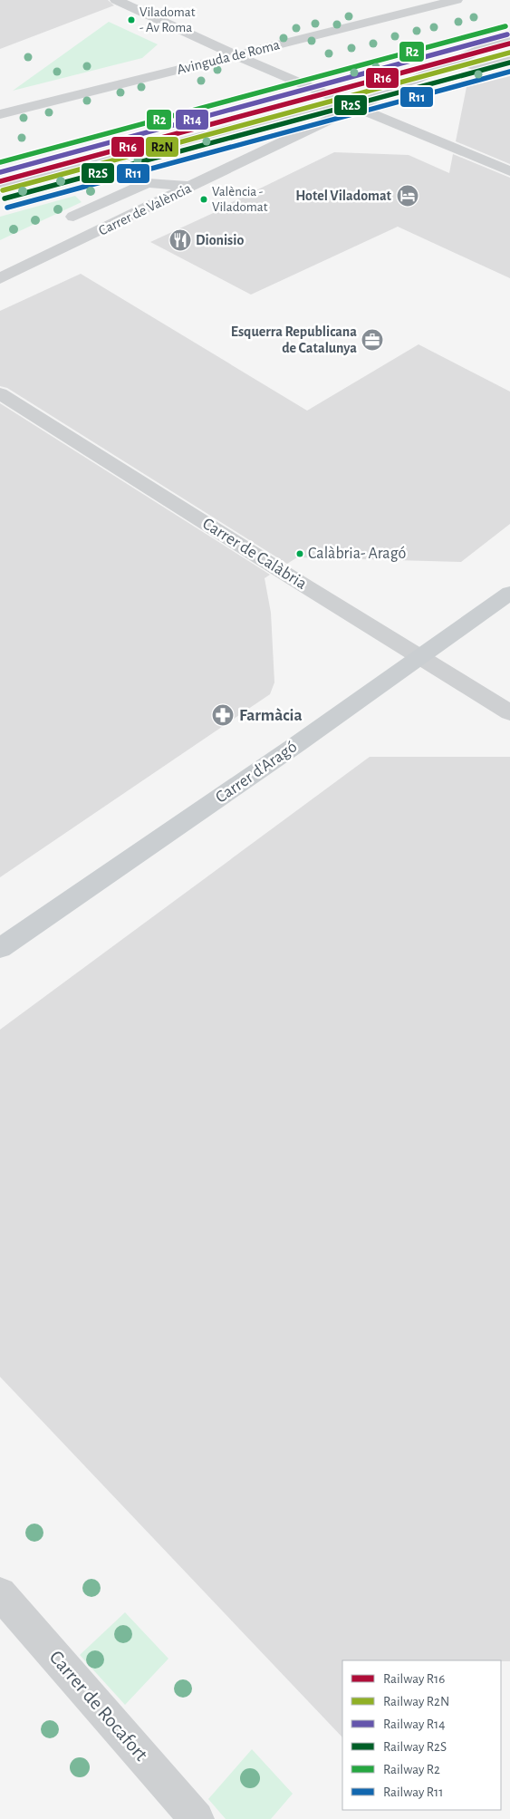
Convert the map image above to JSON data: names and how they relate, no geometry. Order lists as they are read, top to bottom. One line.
{"streets":{"main road":["Carrer d'Aragó"],"street":["Avinguda de Roma","Carrer de València","Carrer de Calàbria","Carrer de Rocafort"]},"crossings":[["Carrer de Calàbria","Carrer d'Aragó"]],"places":{"other":["Viladomat - Av Roma","València - Viladomat","Calàbria- Aragó"],"hotel":["Hotel Viladomat"],"restaurant":["Dionisio"],"office":["Esquerra Republicana de Catalunya"],"pharmacy":["Farmàcia"]},"lines":["rail line R2","rail line R14","rail line R16","rail line R2N","rail line R2S","rail line R11"],"legend":["Railway R16","Railway R2N","Railway R14","Railway R2S","Railway R2","Railway R11"]}
